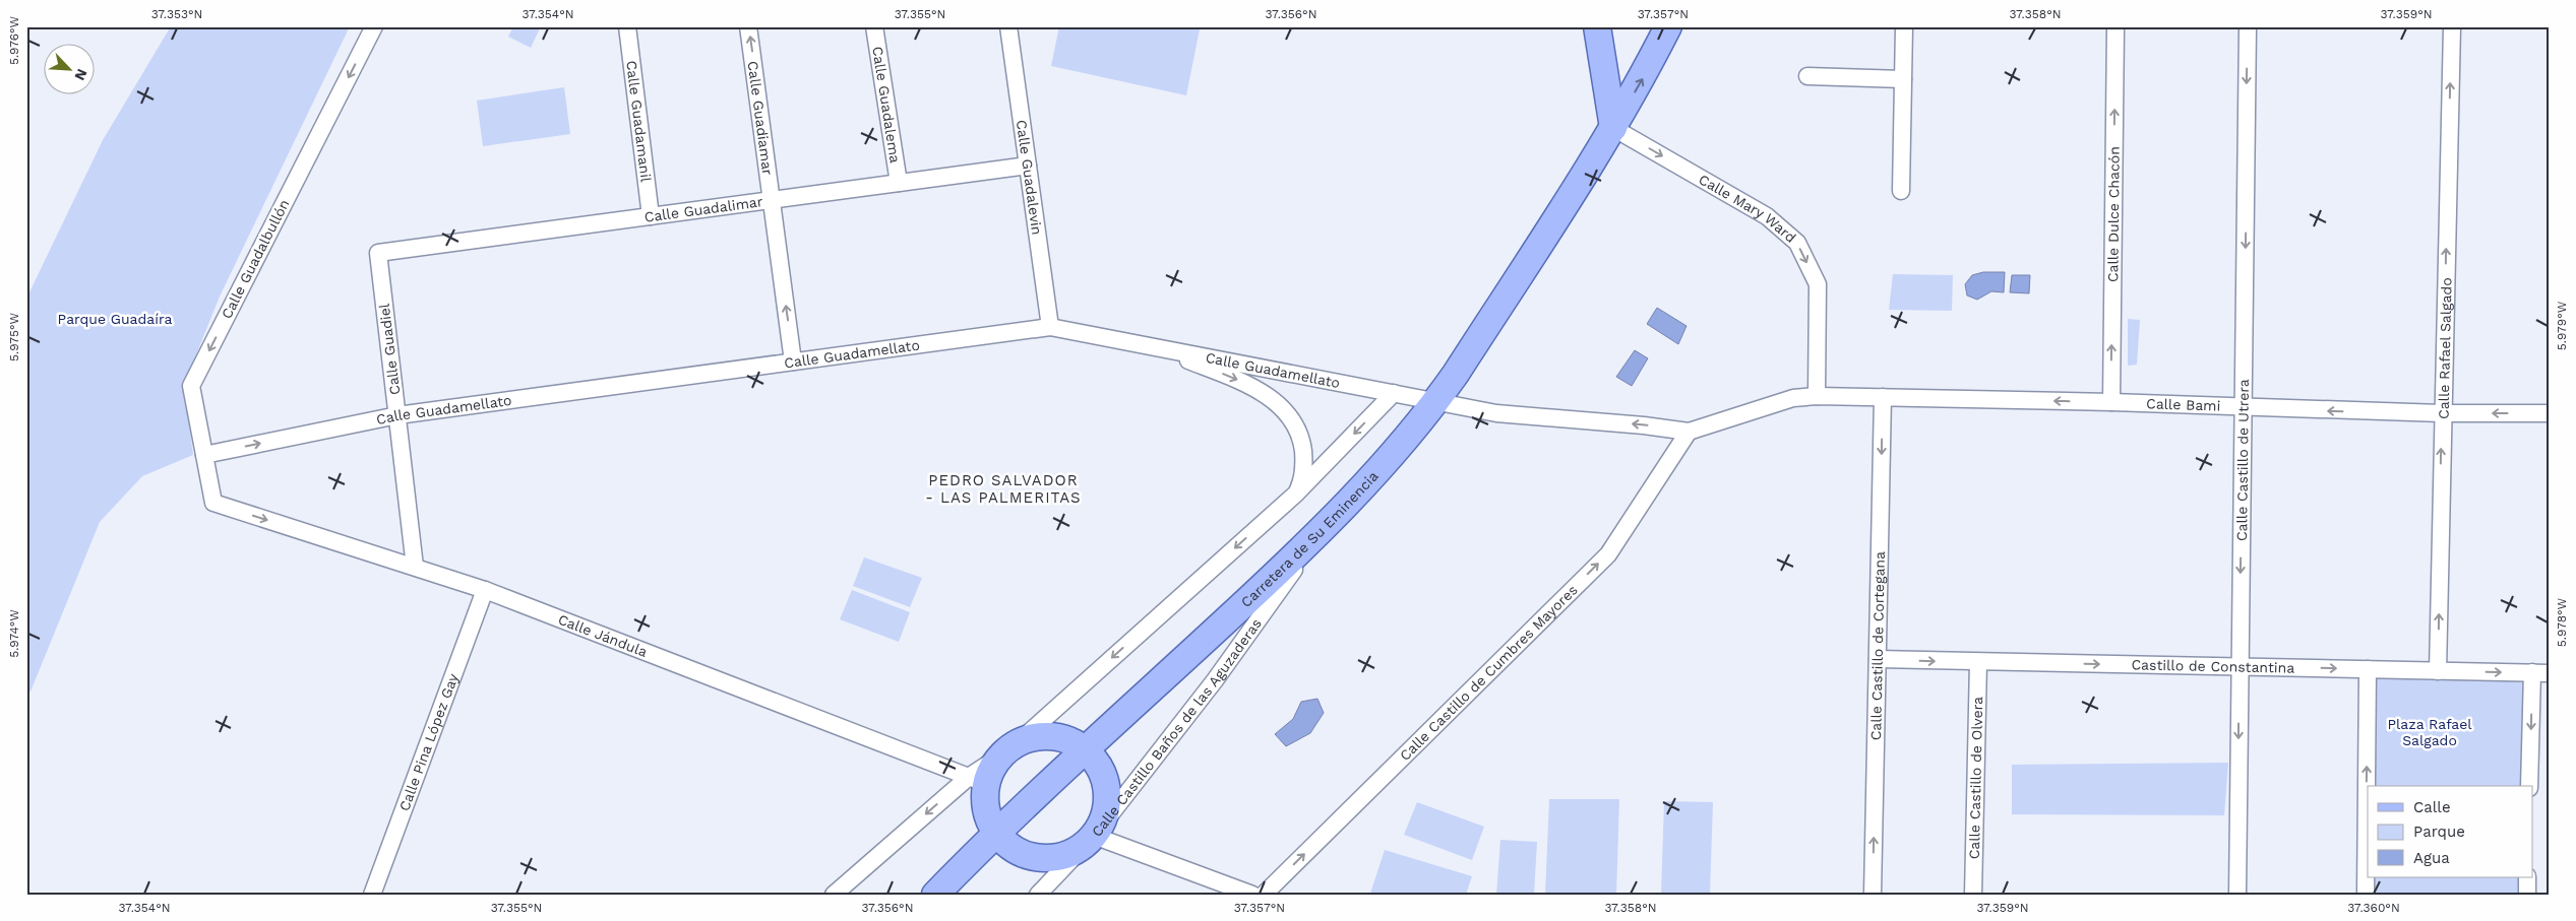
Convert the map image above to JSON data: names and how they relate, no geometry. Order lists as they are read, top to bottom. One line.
{"streets":{"main road":["Carretera de Su Eminencia"],"street":["Calle Guadalema","Calle Guadiamar","Calle Guadamanil","Calle Guadalevin","Calle Guadalimar","Calle Mary Ward","Calle Dulce Chacón","Calle Guadalbullón","Calle Rafael Salgado","Calle Guadiel","Calle Guadamellato","Calle Bami","Calle Castillo de Utrera","Calle Jándula","Calle Castillo de Cortegana","Castillo de Constantina","Calle Castillo de Cumbres Mayores","Calle Castillo Baños de las Aguzaderas","Calle Pina López Gay","Calle Castillo de Olvera"]},"crossings":[["Calle Guadalema","Calle Guadalimar"],["Calle Guadiamar","Calle Guadalimar"],["Calle Guadiamar","Calle Guadamellato"],["Calle Guadamanil","Calle Guadalimar"],["Calle Guadalevin","Calle Guadalimar"],["Calle Guadalevin","Calle Guadamellato"],["Calle Guadalimar","Calle Guadiel"],["Calle Mary Ward","Calle Bami"],["Calle Mary Ward","Carretera de Su Eminencia"],["Calle Dulce Chacón","Calle Bami"],["Calle Guadalbullón","Calle Guadamellato"],["Calle Guadalbullón","Calle Jándula"],["Calle Rafael Salgado","Calle Bami"],["Calle Rafael Salgado","Castillo de Constantina"],["Calle Guadiel","Calle Guadamellato"],["Calle Guadiel","Calle Jándula"],["Calle Guadamellato","Calle Bami"],["Calle Guadamellato","Carretera de Su Eminencia"],["Calle Guadamellato","Calle Castillo de Cumbres Mayores"],["Calle Bami","Calle Castillo de Utrera"],["Calle Bami","Calle Castillo de Cortegana"],["Calle Bami","Calle Castillo de Cumbres Mayores"],["Calle Castillo de Utrera","Castillo de Constantina"],["Carretera de Su Eminencia","Calle Castillo Baños de las Aguzaderas"],["Calle Jándula","Calle Pina López Gay"],["Calle Castillo de Cortegana","Castillo de Constantina"],["Castillo de Constantina","Calle Castillo de Olvera"]],"one_way":["Calle Guadiamar","Calle Mary Ward","Calle Dulce Chacón","Calle Guadalbullón","Calle Rafael Salgado","Calle Bami","Calle Castillo de Utrera","Castillo de Constantina","Calle Castillo de Cumbres Mayores"],"districts":["PEDRO SALVADOR - LAS PALMERITAS"],"parks":["Parque Guadaíra","Plaza Rafael Salgado"],"legend":["Calle","Parque","Agua"],"north":"bottom right","coordinates":["37.353°N","37.354°N","37.355°N","37.356°N","37.357°N","37.358°N","37.359°N","5.976°W","5.979°W","5.975°W","5.978°W","5.974°W","37.360°N"]}
